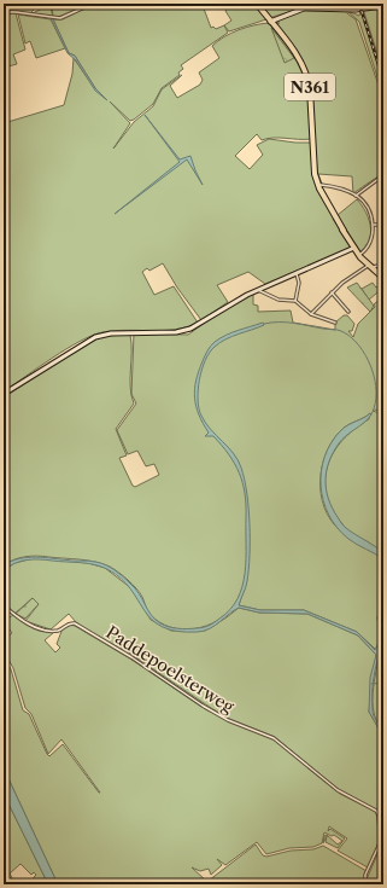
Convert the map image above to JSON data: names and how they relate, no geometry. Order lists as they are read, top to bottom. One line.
{"streets":{"main road":["N361"],"street":["Paddepoelsterweg"]}}
